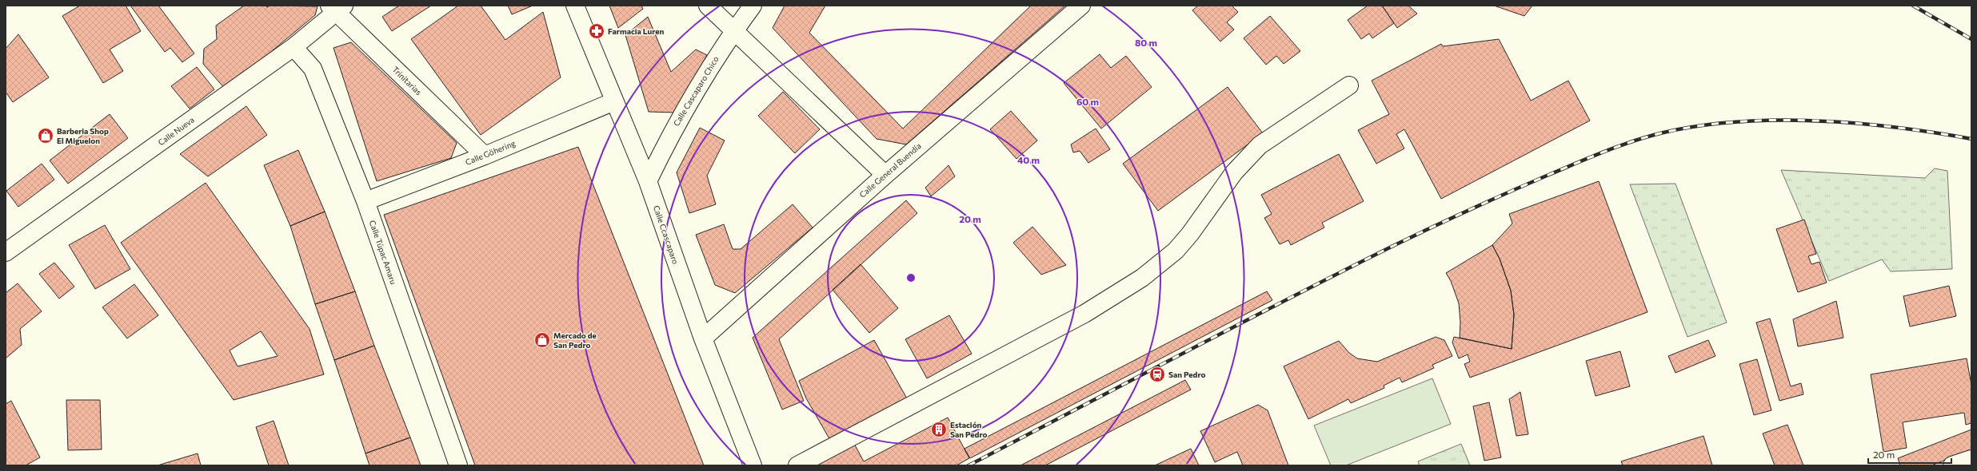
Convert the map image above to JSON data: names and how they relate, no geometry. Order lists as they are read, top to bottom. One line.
{"streets":{"street":["Trinitarias","Calle Cascaparo Chico","Calle Nueva","Calle Göhering","Calle General Buendía","Calle Ccascaparo","Calle Túpac Amaru"]},"crossings":[["Trinitarias","Calle Nueva"],["Trinitarias","Calle Göhering"],["Calle Cascaparo Chico","Calle Ccascaparo"],["Calle Nueva","Calle Túpac Amaru"],["Calle Göhering","Calle Ccascaparo"],["Calle Göhering","Calle Túpac Amaru"],["Calle General Buendía","Calle Ccascaparo"]],"places":{"pharmacy":["Farmacia Luren"],"shop":["Barberia Shop El Miguelon","Mercado de San Pedro"],"station":["San Pedro"],"building":["Estación San Pedro"]},"scale_bar":"20 m","rings":["80 m","60 m","40 m","20 m"]}
